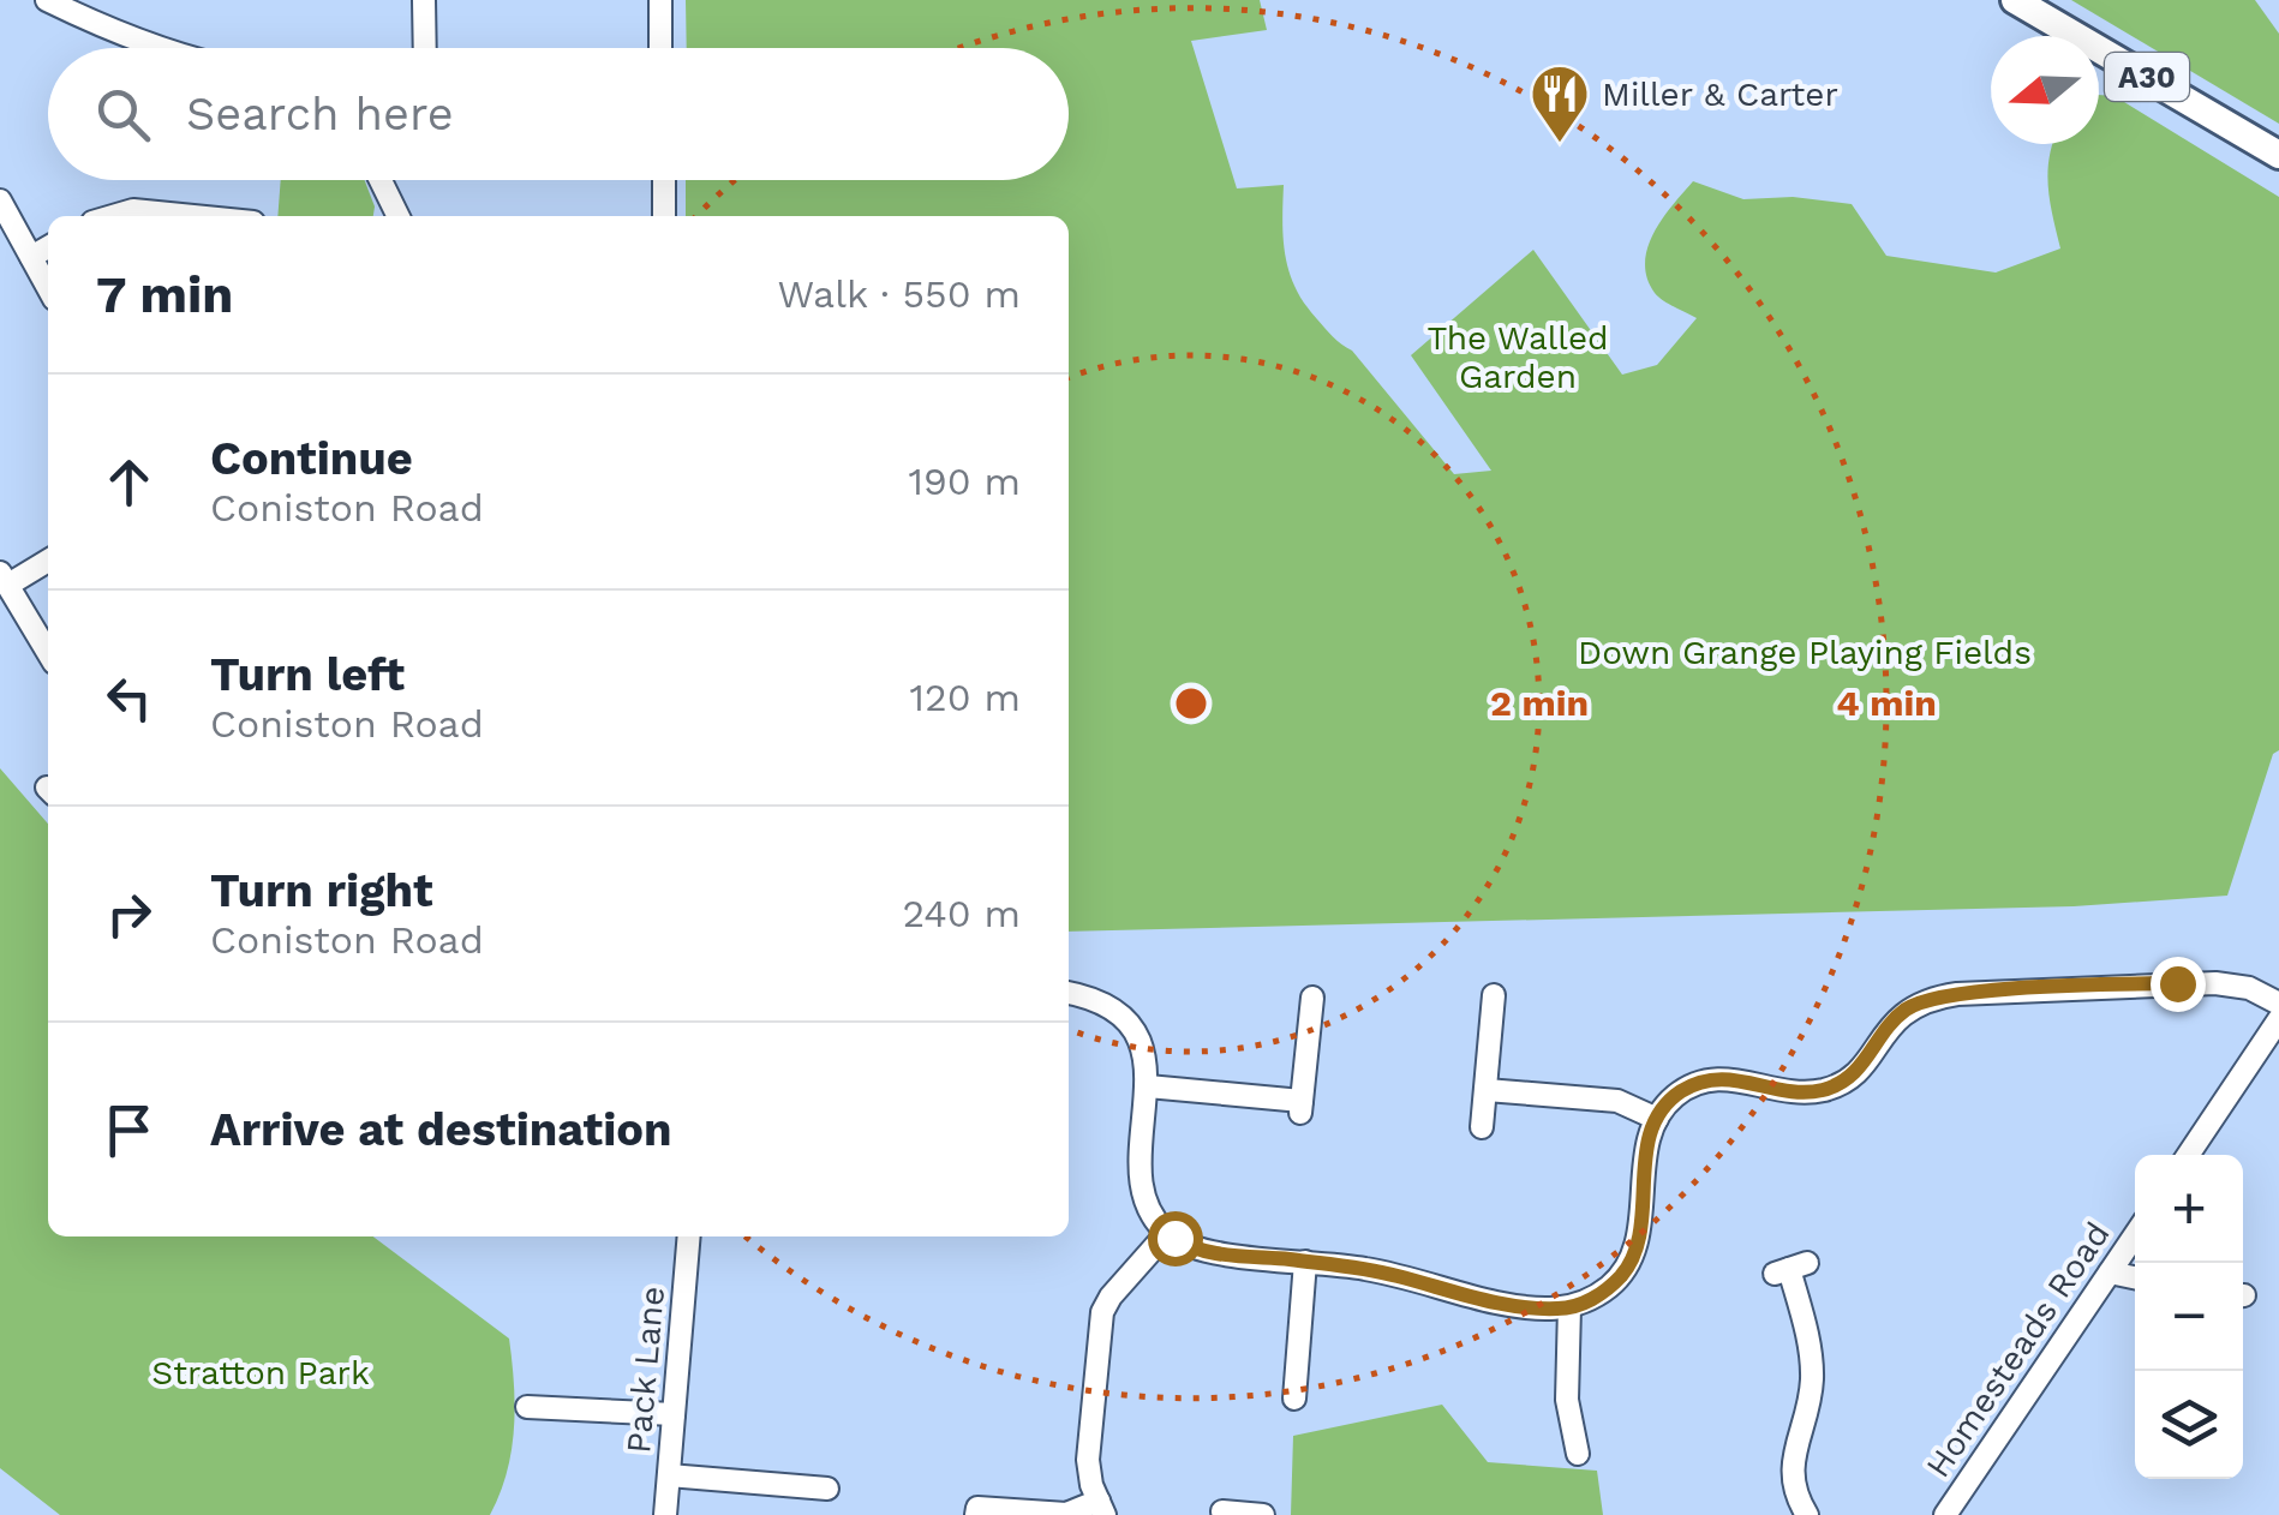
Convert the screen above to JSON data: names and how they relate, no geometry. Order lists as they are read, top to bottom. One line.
{"streets":{"main road":["A30"],"street":["Homesteads Road","Pack Lane"]},"parks":["The Walled Garden","Down Grange Playing Fields","Stratton Park"],"places":{"restaurant":["Miller & Carter"]},"north":"left","page":{"search":"Search here","heading":["7 min","Walk · 550 m"],"list":[["Continue","Coniston Road","190 m"],["Turn left","Coniston Road","120 m"],["Turn right","Coniston Road","240 m"],"Arrive at destination"],"map_buttons":["+","−"]},"rings":["2 min","4 min"]}
